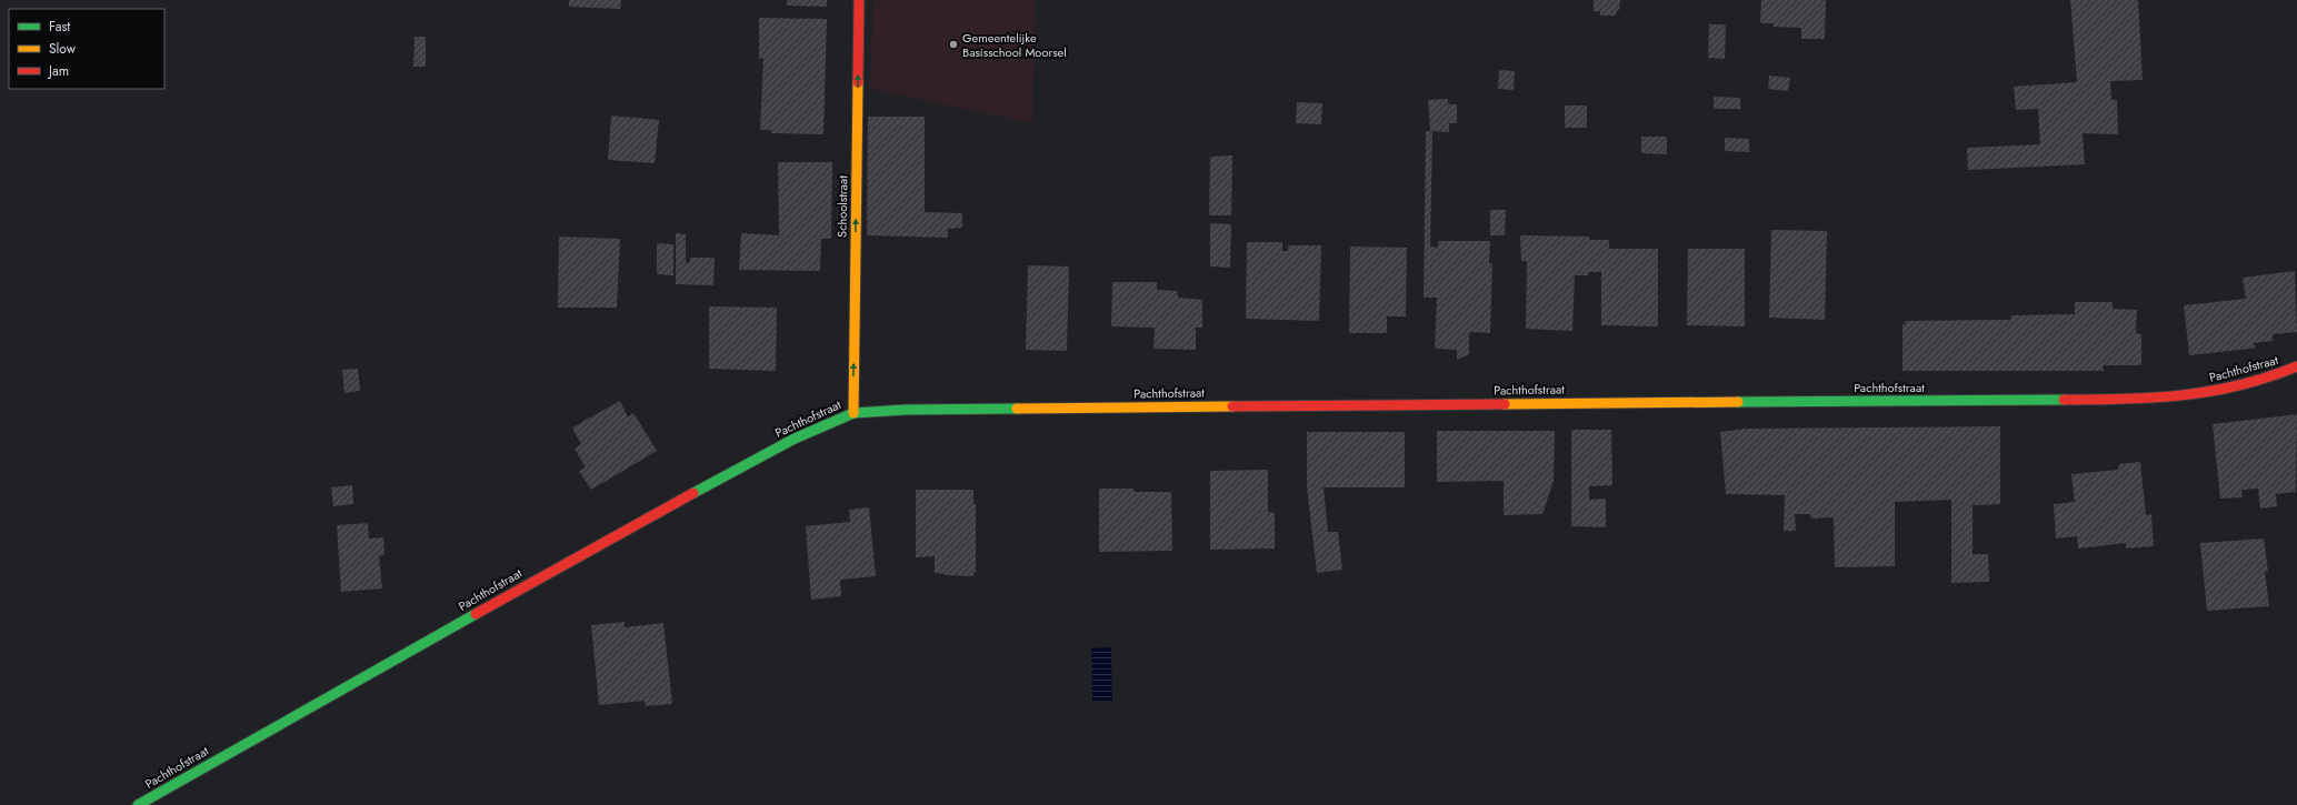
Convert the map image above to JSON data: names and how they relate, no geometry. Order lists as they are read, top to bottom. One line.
{"streets":{"street":["Schoolstraat","Pachthofstraat"]},"crossings":[["Schoolstraat","Pachthofstraat"]],"one_way":["Schoolstraat"],"places":["Gemeentelijke Basisschool Moorsel"],"legend":["Fast","Slow","Jam"]}
